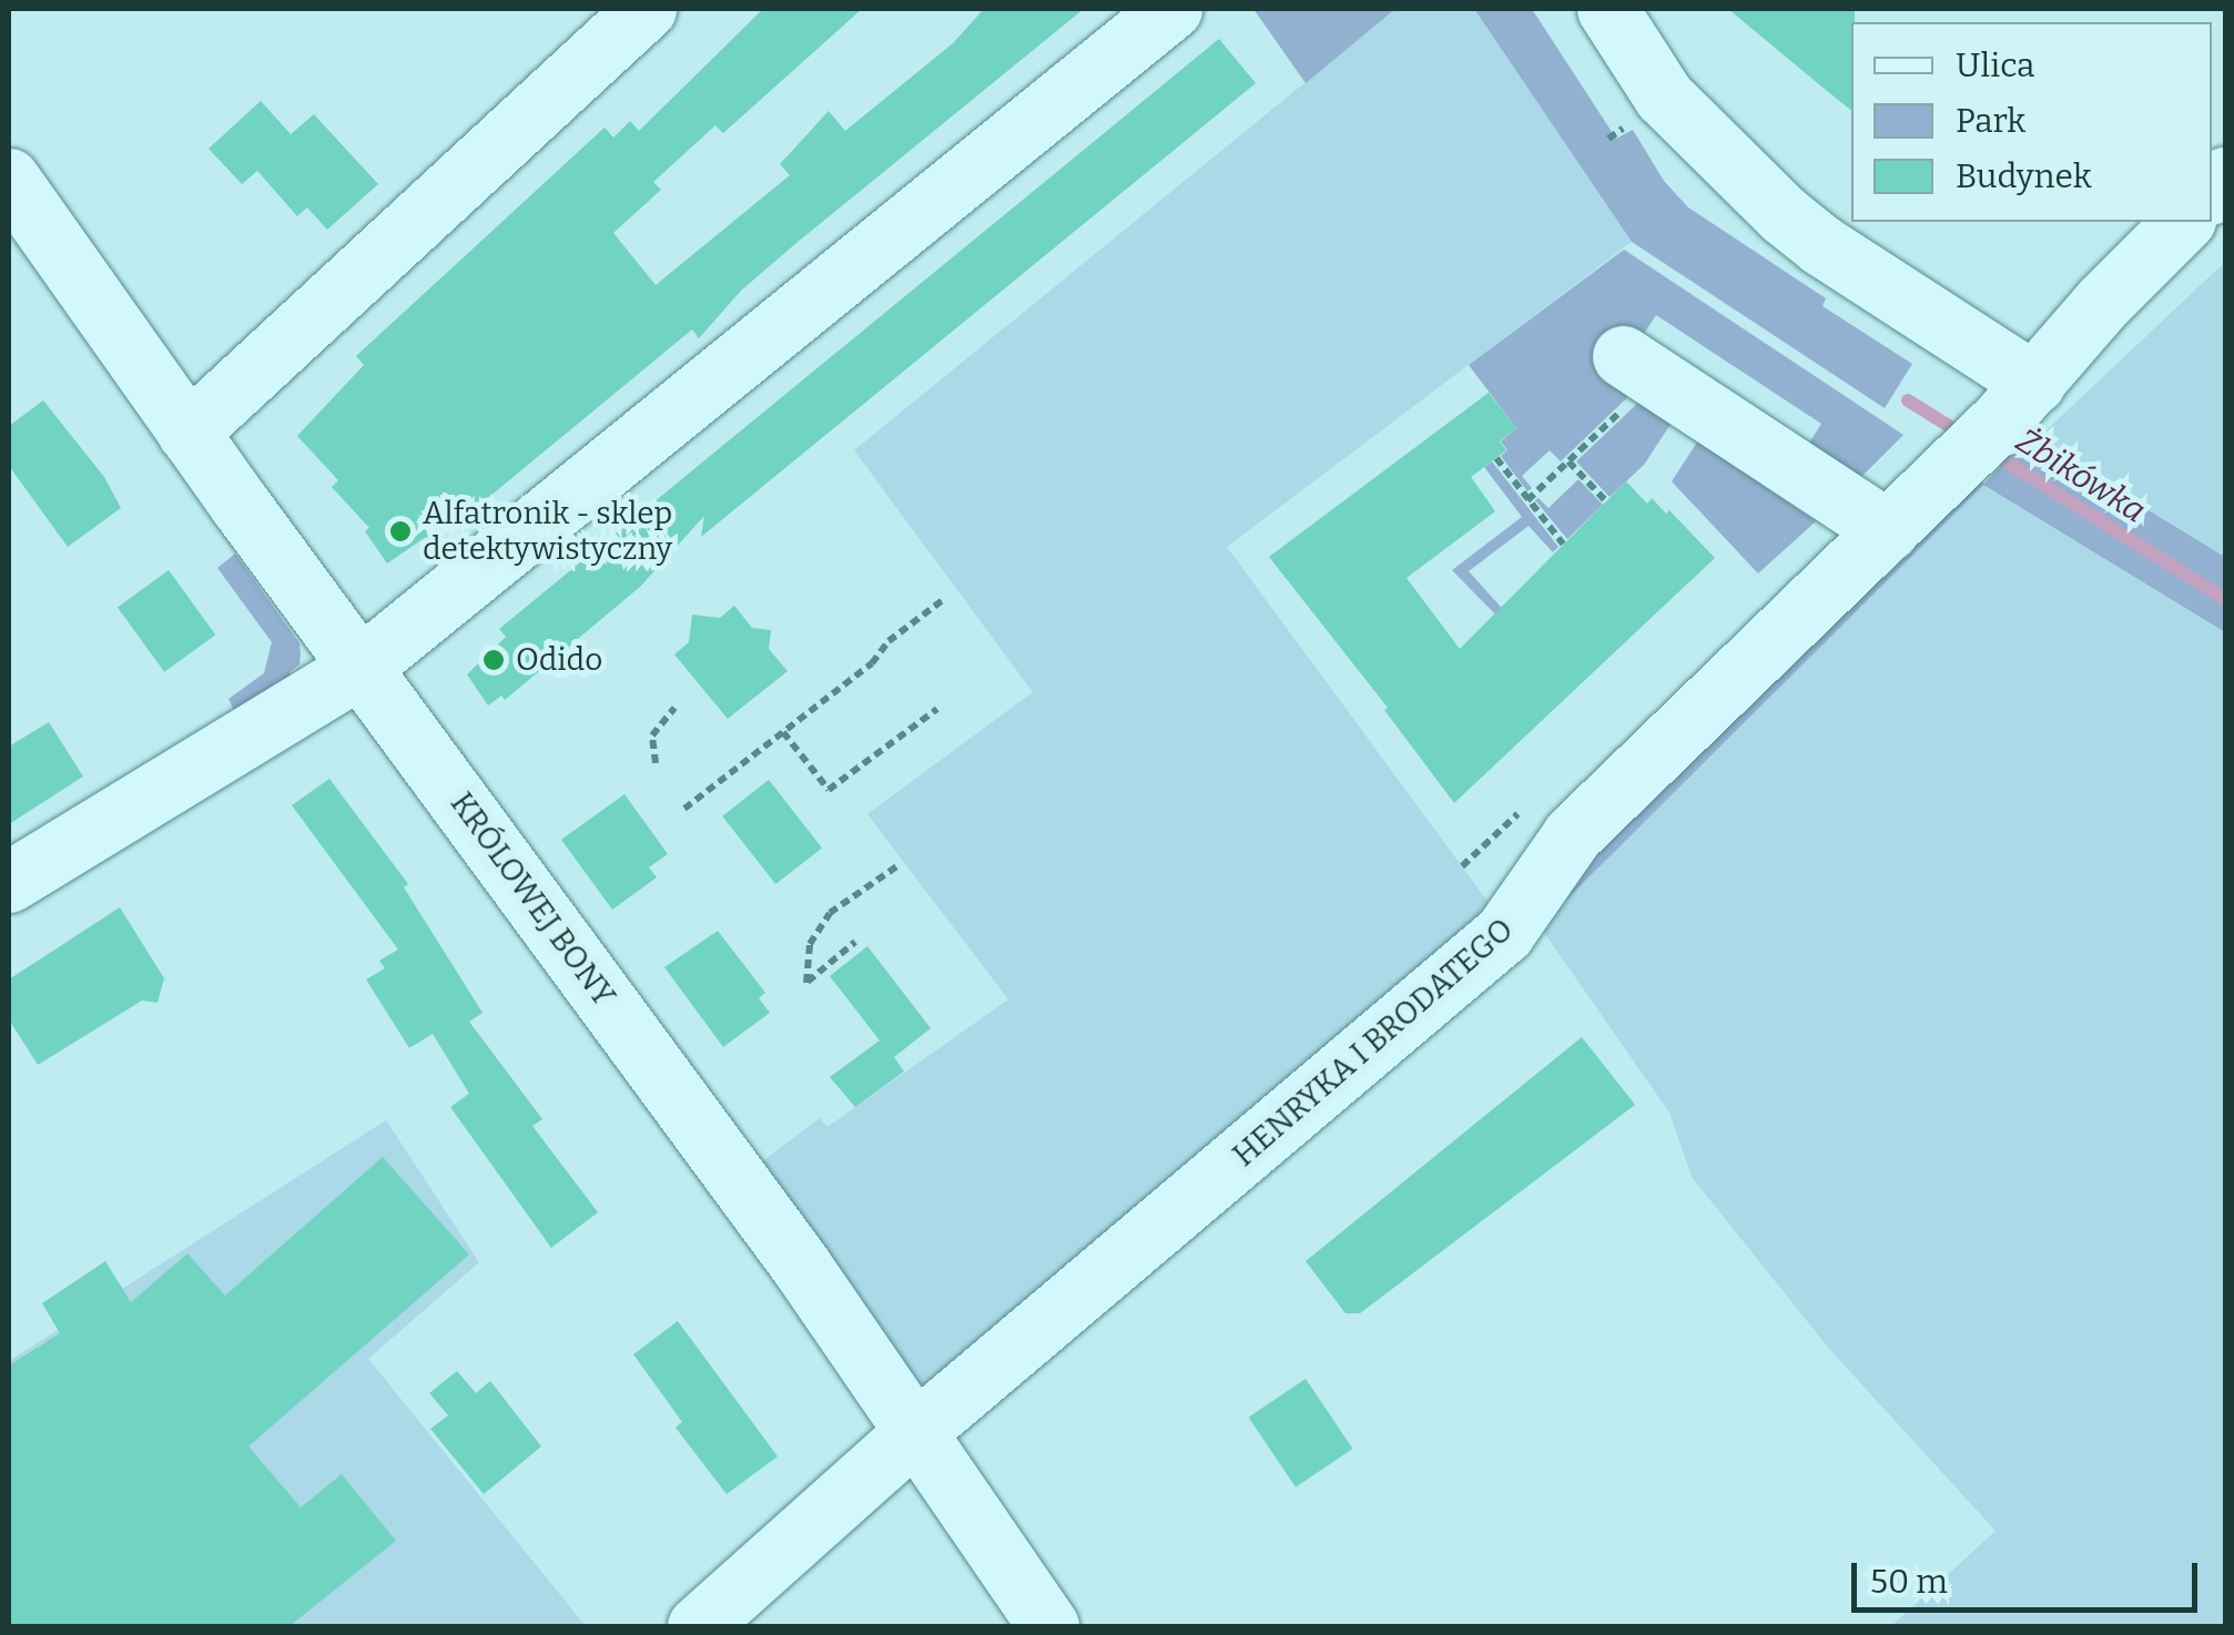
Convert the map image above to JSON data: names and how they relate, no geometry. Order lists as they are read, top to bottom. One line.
{"streets":{"street":["KRÓLOWEJ BONY","HENRYKA I BRODATEGO"]},"crossings":[["KRÓLOWEJ BONY","HENRYKA I BRODATEGO"]],"water":["Żbikówka"],"places":["Alfatronik - sklep detektywistyczny","Odido"],"legend":["Ulica","Park","Budynek"],"scale_bar":"50 m"}
